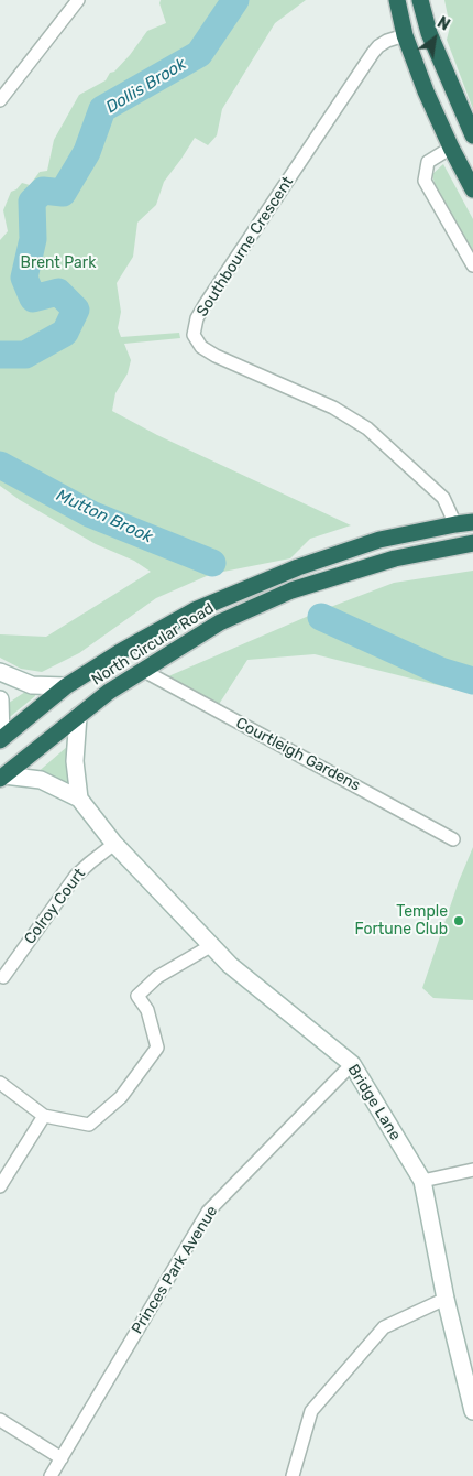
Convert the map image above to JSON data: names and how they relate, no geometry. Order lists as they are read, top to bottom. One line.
{"streets":{"highway":["North Circular Road"],"street":["Southbourne Crescent","Courtleigh Gardens","Colroy Court","Bridge Lane","Princes Park Avenue"]},"crossings":[["Southbourne Crescent","North Circular Road"],["North Circular Road","Courtleigh Gardens"],["North Circular Road","Bridge Lane"],["Colroy Court","Bridge Lane"],["Bridge Lane","Princes Park Avenue"]],"water":["Dollis Brook","Mutton Brook"],"parks":["Brent Park"],"places":["Temple Fortune Club"],"north":"top right"}
